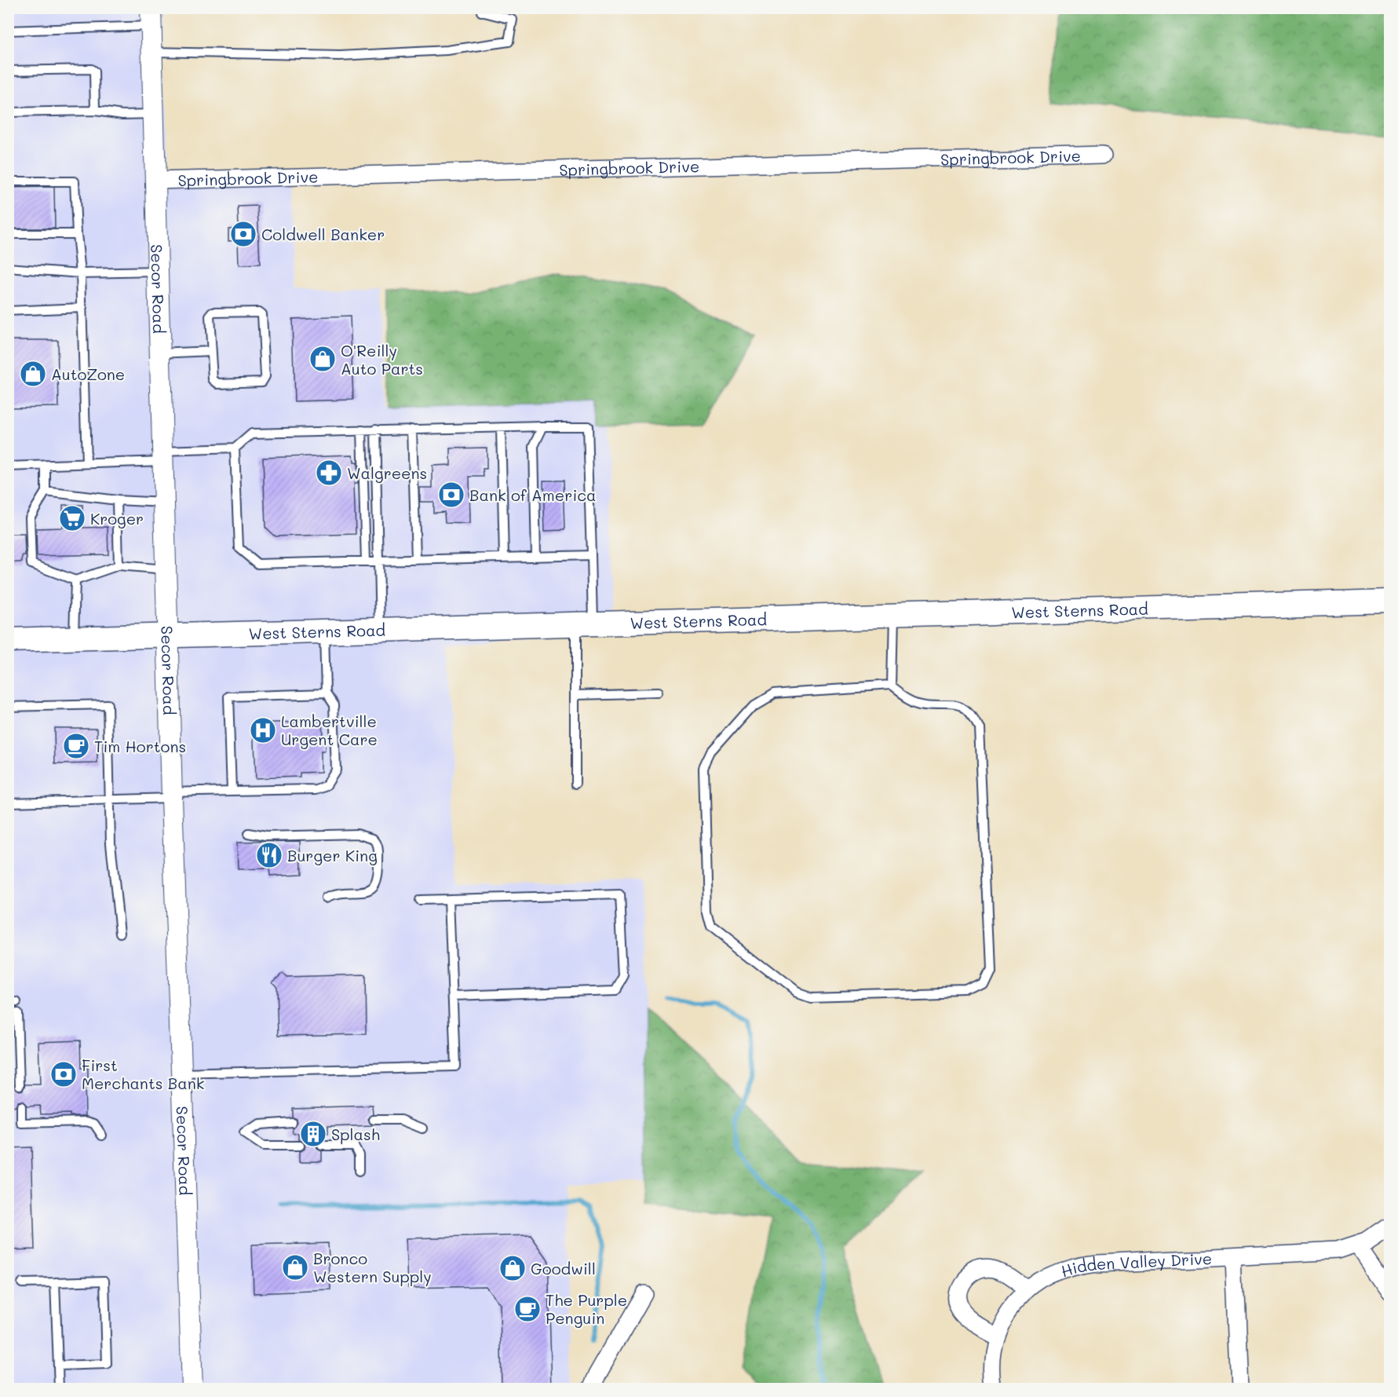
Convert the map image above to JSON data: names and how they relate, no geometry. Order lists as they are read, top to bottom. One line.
{"streets":{"main road":["West Sterns Road"],"street":["Springbrook Drive","Secor Road","Hidden Valley Drive"]},"crossings":[["Springbrook Drive","Secor Road"],["Secor Road","West Sterns Road"]],"places":{"bank":["Coldwell Banker","Bank of America","First Merchants Bank"],"shop":["O'Reilly Auto Parts","AutoZone","Bronco Western Supply","Goodwill"],"pharmacy":["Walgreens"],"supermarket":["Kroger"],"hospital":["Lambertville Urgent Care"],"cafe":["Tim Hortons","The Purple Penguin"],"restaurant":["Burger King"],"building":["Splash"]}}
